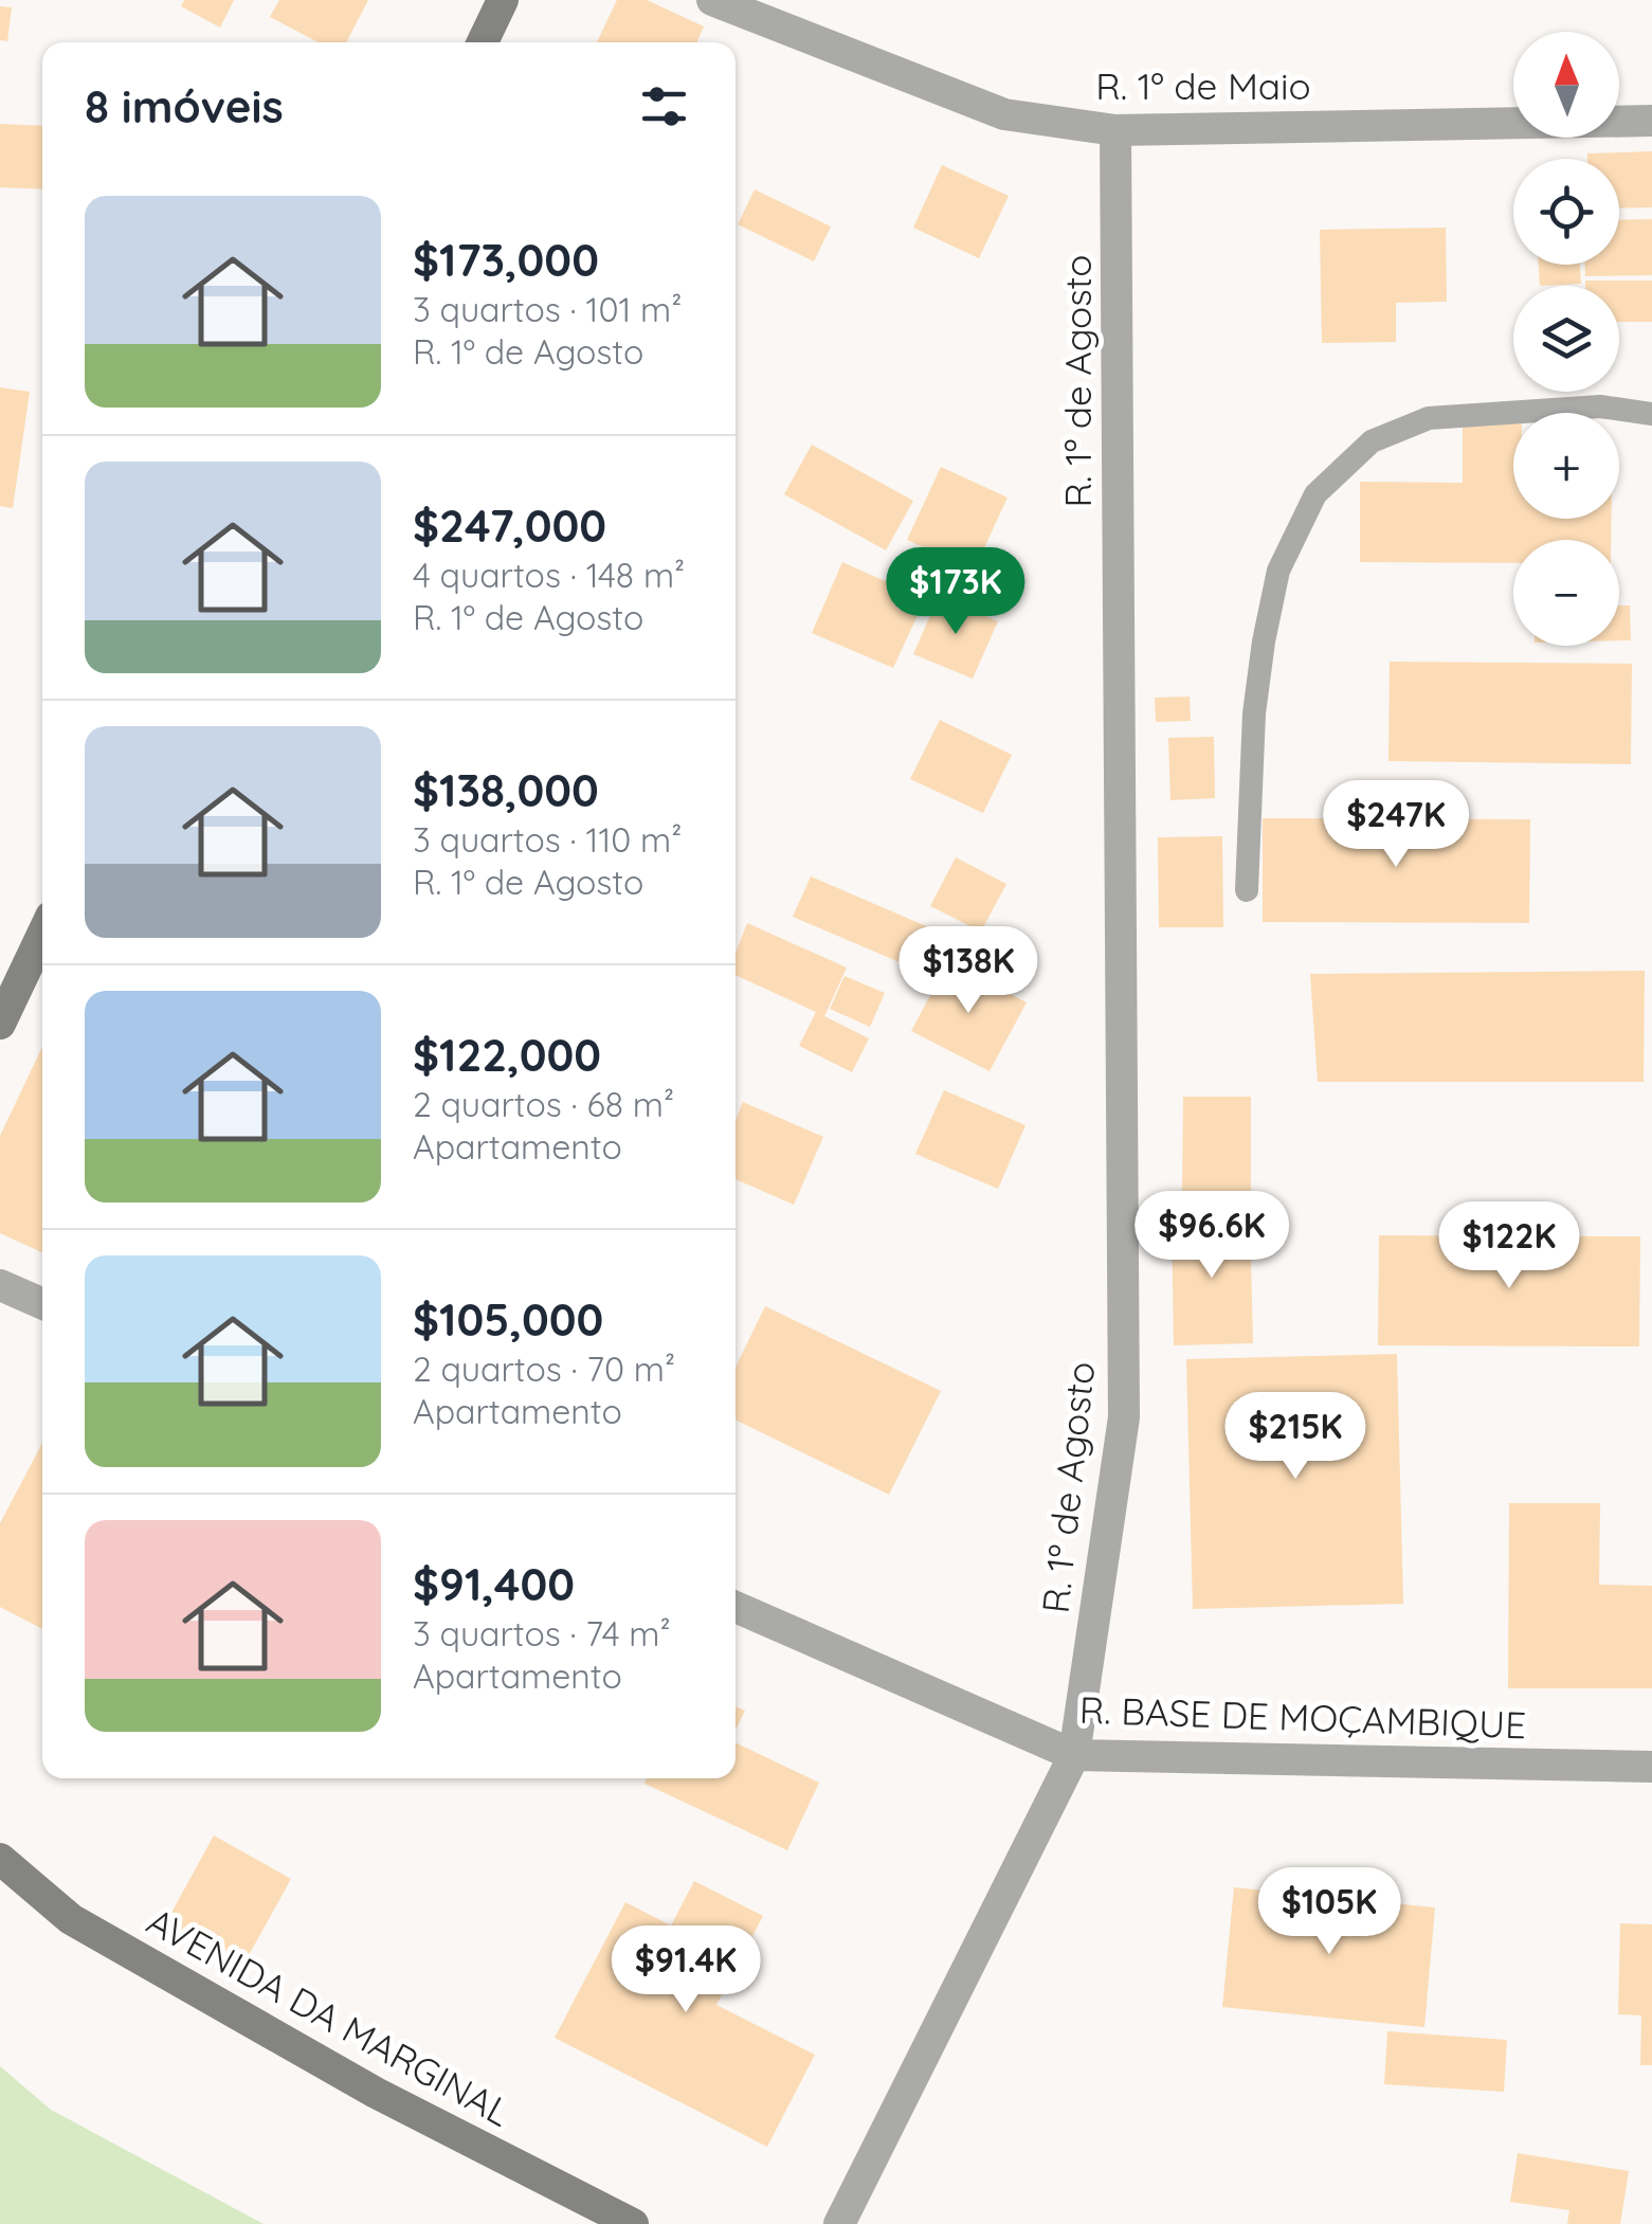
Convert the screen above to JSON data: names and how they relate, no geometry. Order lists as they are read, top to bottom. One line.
{"streets":{"street":["R. 1º de Maio","R. 1º de Agosto","R. BASE DE MOÇAMBIQUE","AVENIDA DA MARGINAL"]},"crossings":[["R. 1º de Maio","R. 1º de Agosto"],["R. 1º de Agosto","R. BASE DE MOÇAMBIQUE"]],"north":"top","page":{"map_buttons":["+","−"],"heading":"8 imóveis","list":[{"name":"$173,000","note":"3 quartos · 101 m² · R. 1º de Agosto"},{"name":"$247,000","note":"4 quartos · 148 m² · R. 1º de Agosto"},{"name":"$138,000","note":"3 quartos · 110 m² · R. 1º de Agosto"},{"name":"$122,000","note":"2 quartos · 68 m² · Apartamento"},{"name":"$105,000","note":"2 quartos · 70 m² · Apartamento"},{"name":"$91,400","note":"3 quartos · 74 m² · Apartamento"}],"price":["$173K","$247K","$138K","$96.6K","$122K","$215K","$105K","$91.4K"]}}
